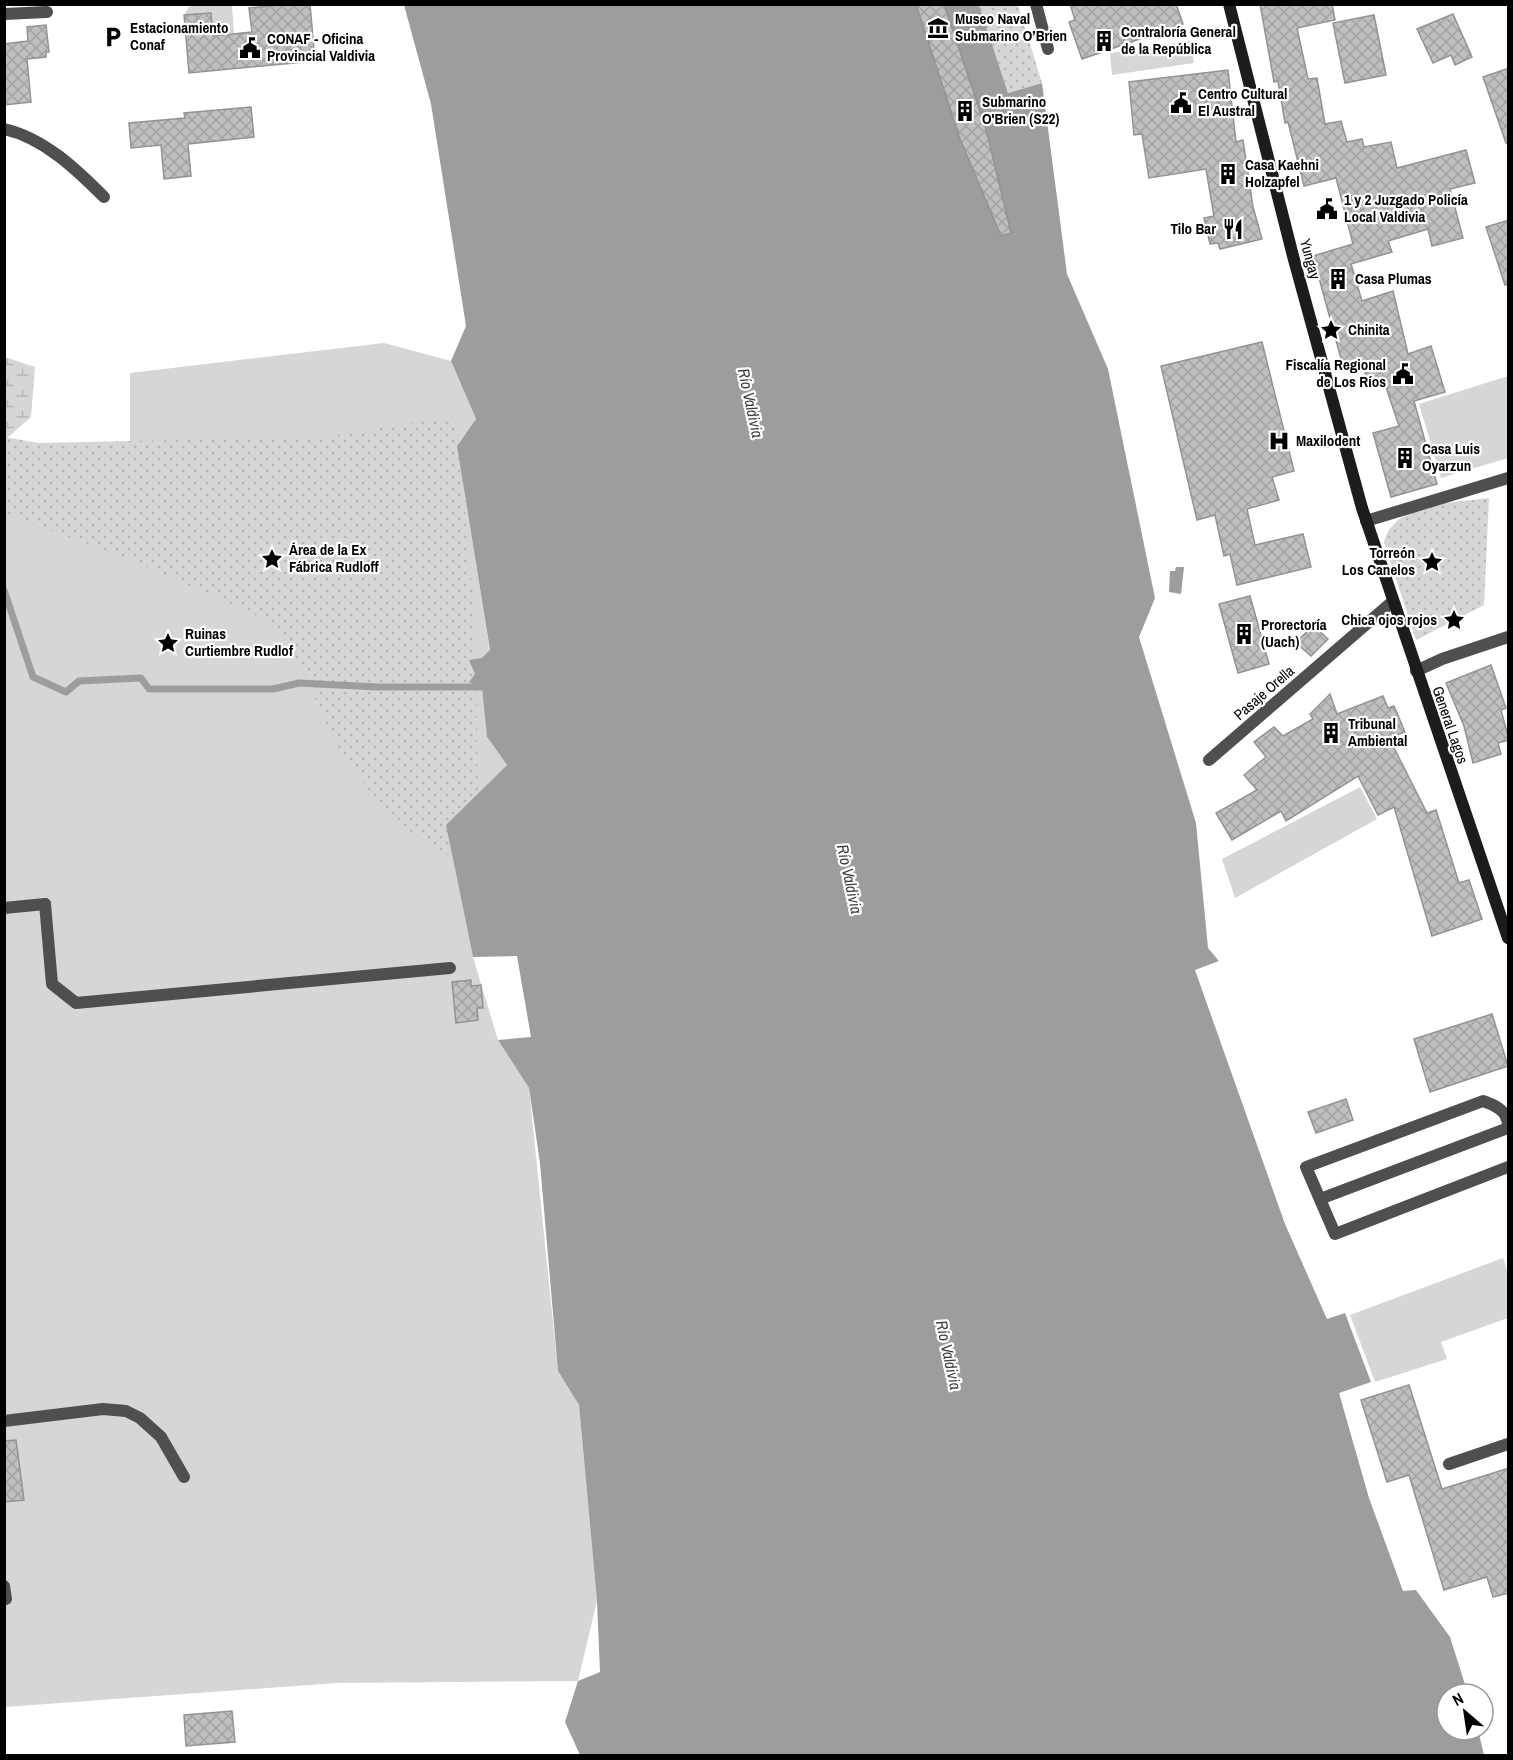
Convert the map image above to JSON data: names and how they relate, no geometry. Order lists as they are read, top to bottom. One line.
{"streets":{"main road":["Yungay","General Lagos"],"street":["Pasaje Orella"]},"crossings":[["Yungay","General Lagos"],["Pasaje Orella","General Lagos"]],"water":["Río Valdivia"],"places":{"museum":["Museo Naval Submarino O’Brien"],"parking":["Estacionamiento Conaf"],"building":["Contraloría General de la República","Submarino O'Brien (S22)","Casa Kaehni Holzapfel","Casa Plumas","Casa Luis Oyarzun","Prorectoría (Uach)","Tribunal Ambiental"],"public building":["CONAF - Oficina Provincial Valdivia","Centro Cultural El Austral","1 y 2 Juzgado Policía Local Valdivia","Fiscalía Regional de Los Ríos"],"restaurant":["Tilo Bar"],"place":["Chinita","Área de la Ex Fábrica Rudloff","Torreón Los Canelos","Chica ojos rojos","Ruinas Curtiembre Rudlof"],"hospital":["Maxilodent"]},"north":"top left"}
